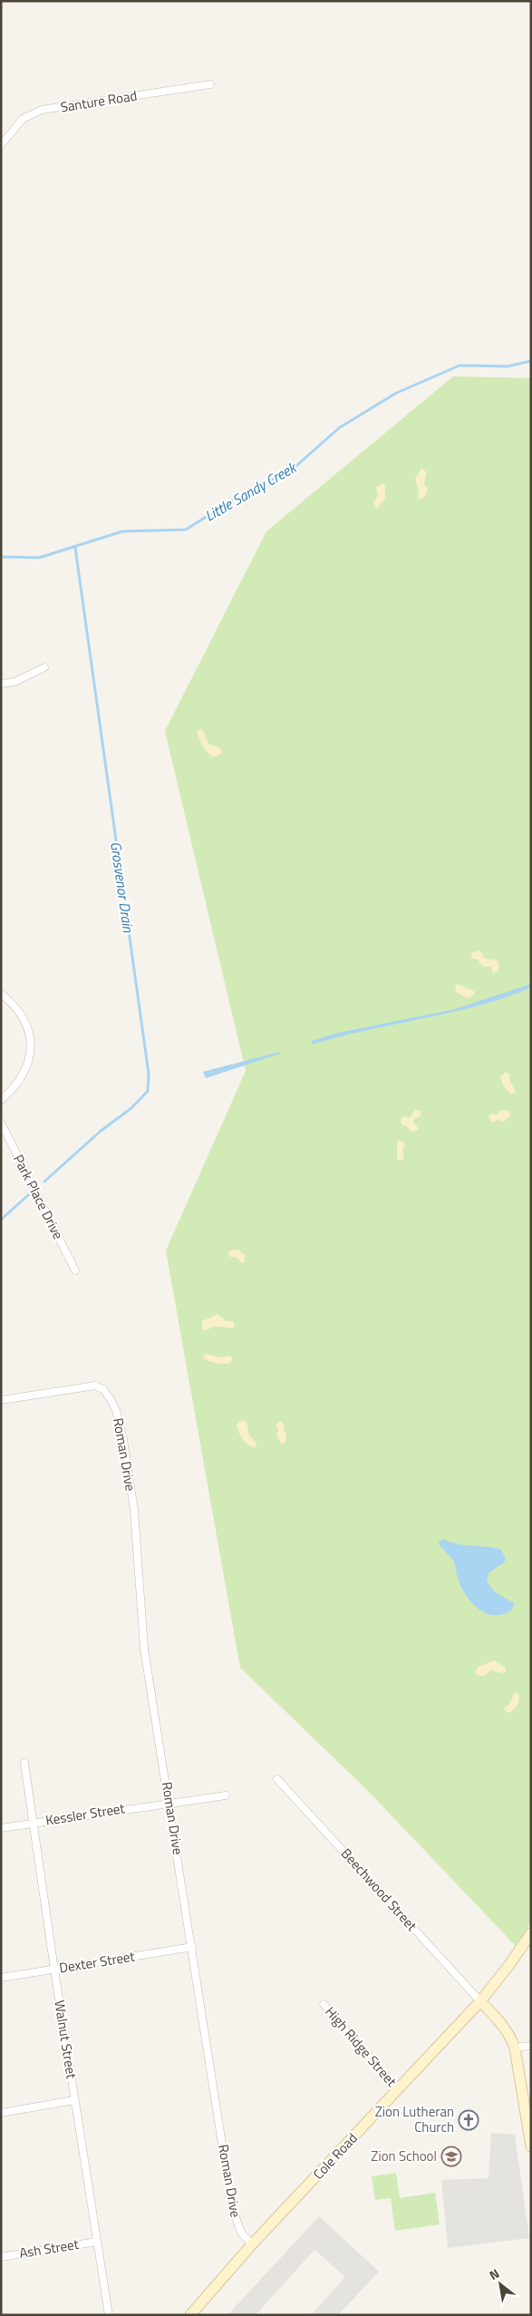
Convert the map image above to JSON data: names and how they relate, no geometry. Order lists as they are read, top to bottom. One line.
{"streets":{"street":["Santure Road","Park Place Drive","Roman Drive","Kessler Street","Beechwood Street","Dexter Street","Walnut Street","High Ridge Street","Cole Road","Ash Street"]},"crossings":[["Roman Drive","Kessler Street"],["Roman Drive","Dexter Street"],["Roman Drive","Cole Road"],["Kessler Street","Walnut Street"],["Beechwood Street","Cole Road"],["Dexter Street","Walnut Street"],["Walnut Street","Ash Street"],["High Ridge Street","Cole Road"]],"water":["Little Sandy Creek","Grosvenor Drain"],"places":{"church":["Zion Lutheran Church"],"school or university":["Zion School"]},"north":"top left"}
